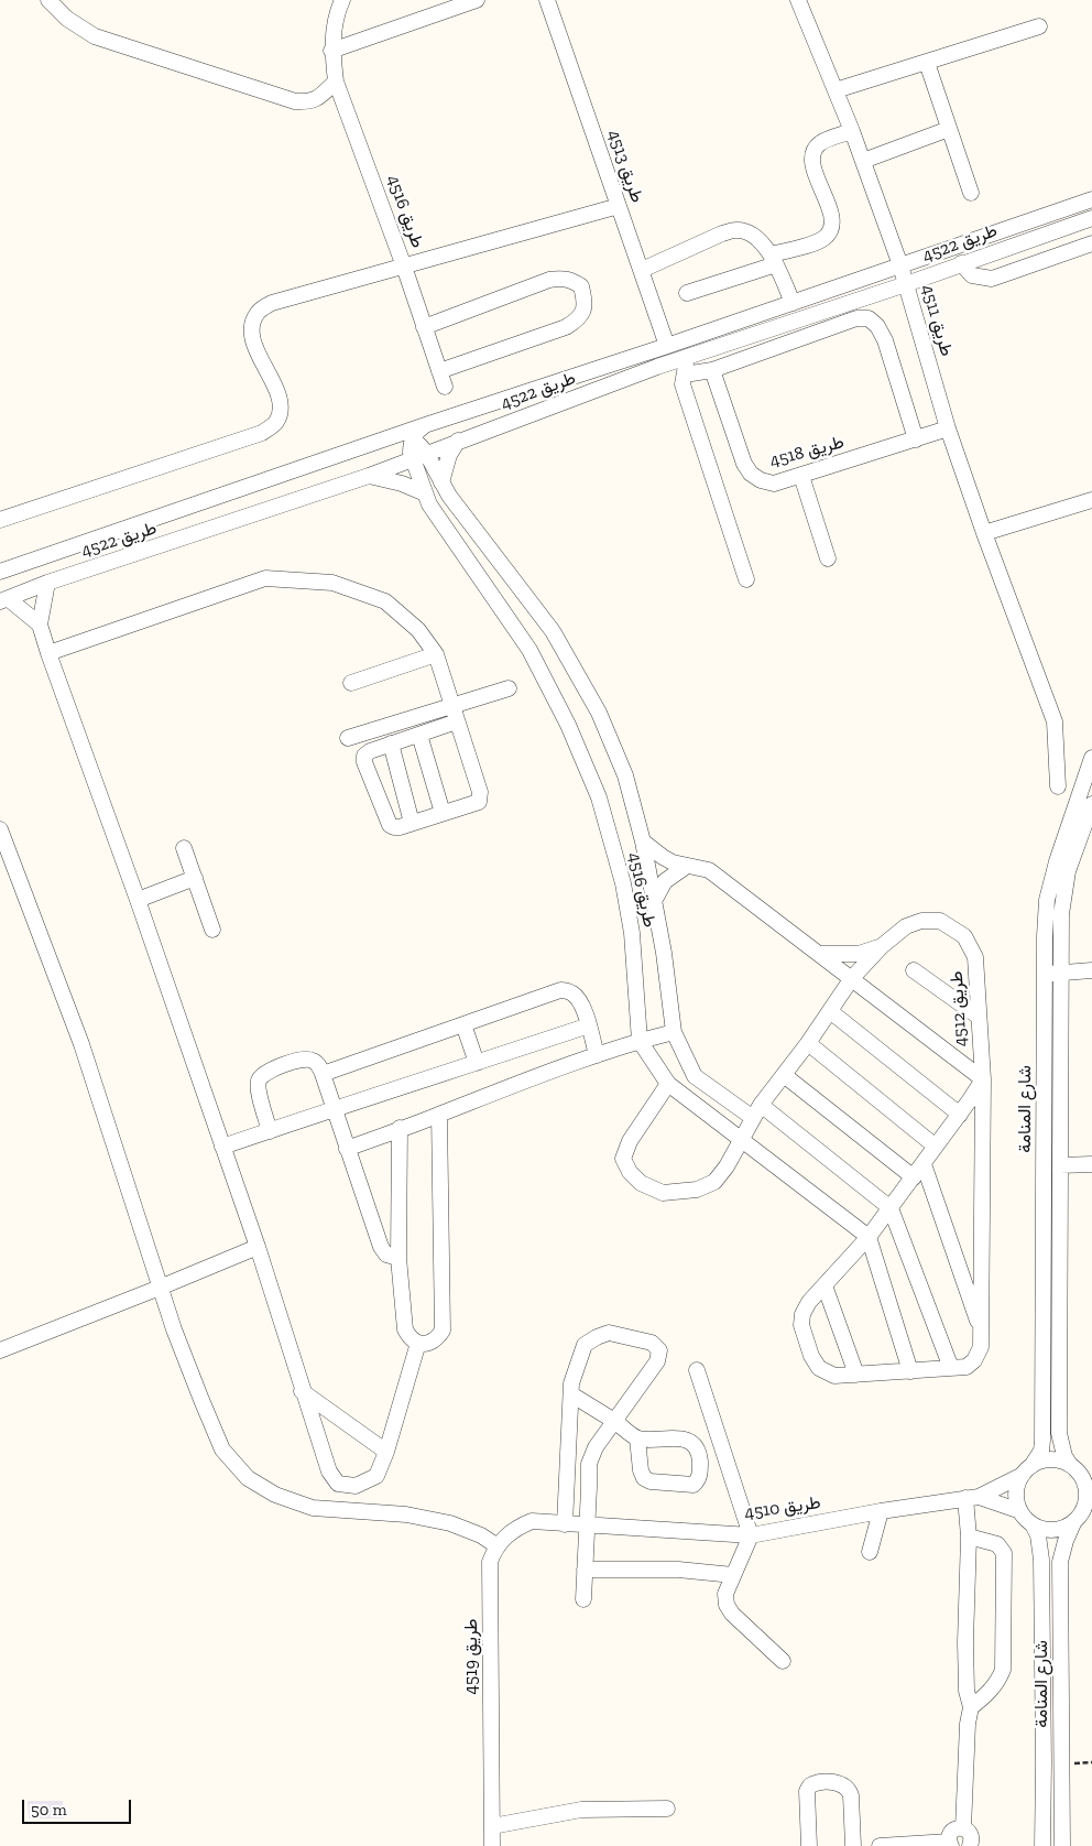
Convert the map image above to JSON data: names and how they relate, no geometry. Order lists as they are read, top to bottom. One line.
{"streets":{"street":["طريق 4513","طريق 4516","طريق 4522","طريق 4511","طريق 4518","طريق 4512","شارع المنامة","طريق 4510","طريق 4519"]},"crossings":[["طريق 4513","طريق 4522"],["طريق 4516","طريق 4522"],["طريق 4516","طريق 4512"],["طريق 4522","طريق 4511"],["طريق 4511","طريق 4518"],["شارع المنامة","طريق 4510"],["طريق 4510","طريق 4519"]],"scale_bar":"50 m"}
